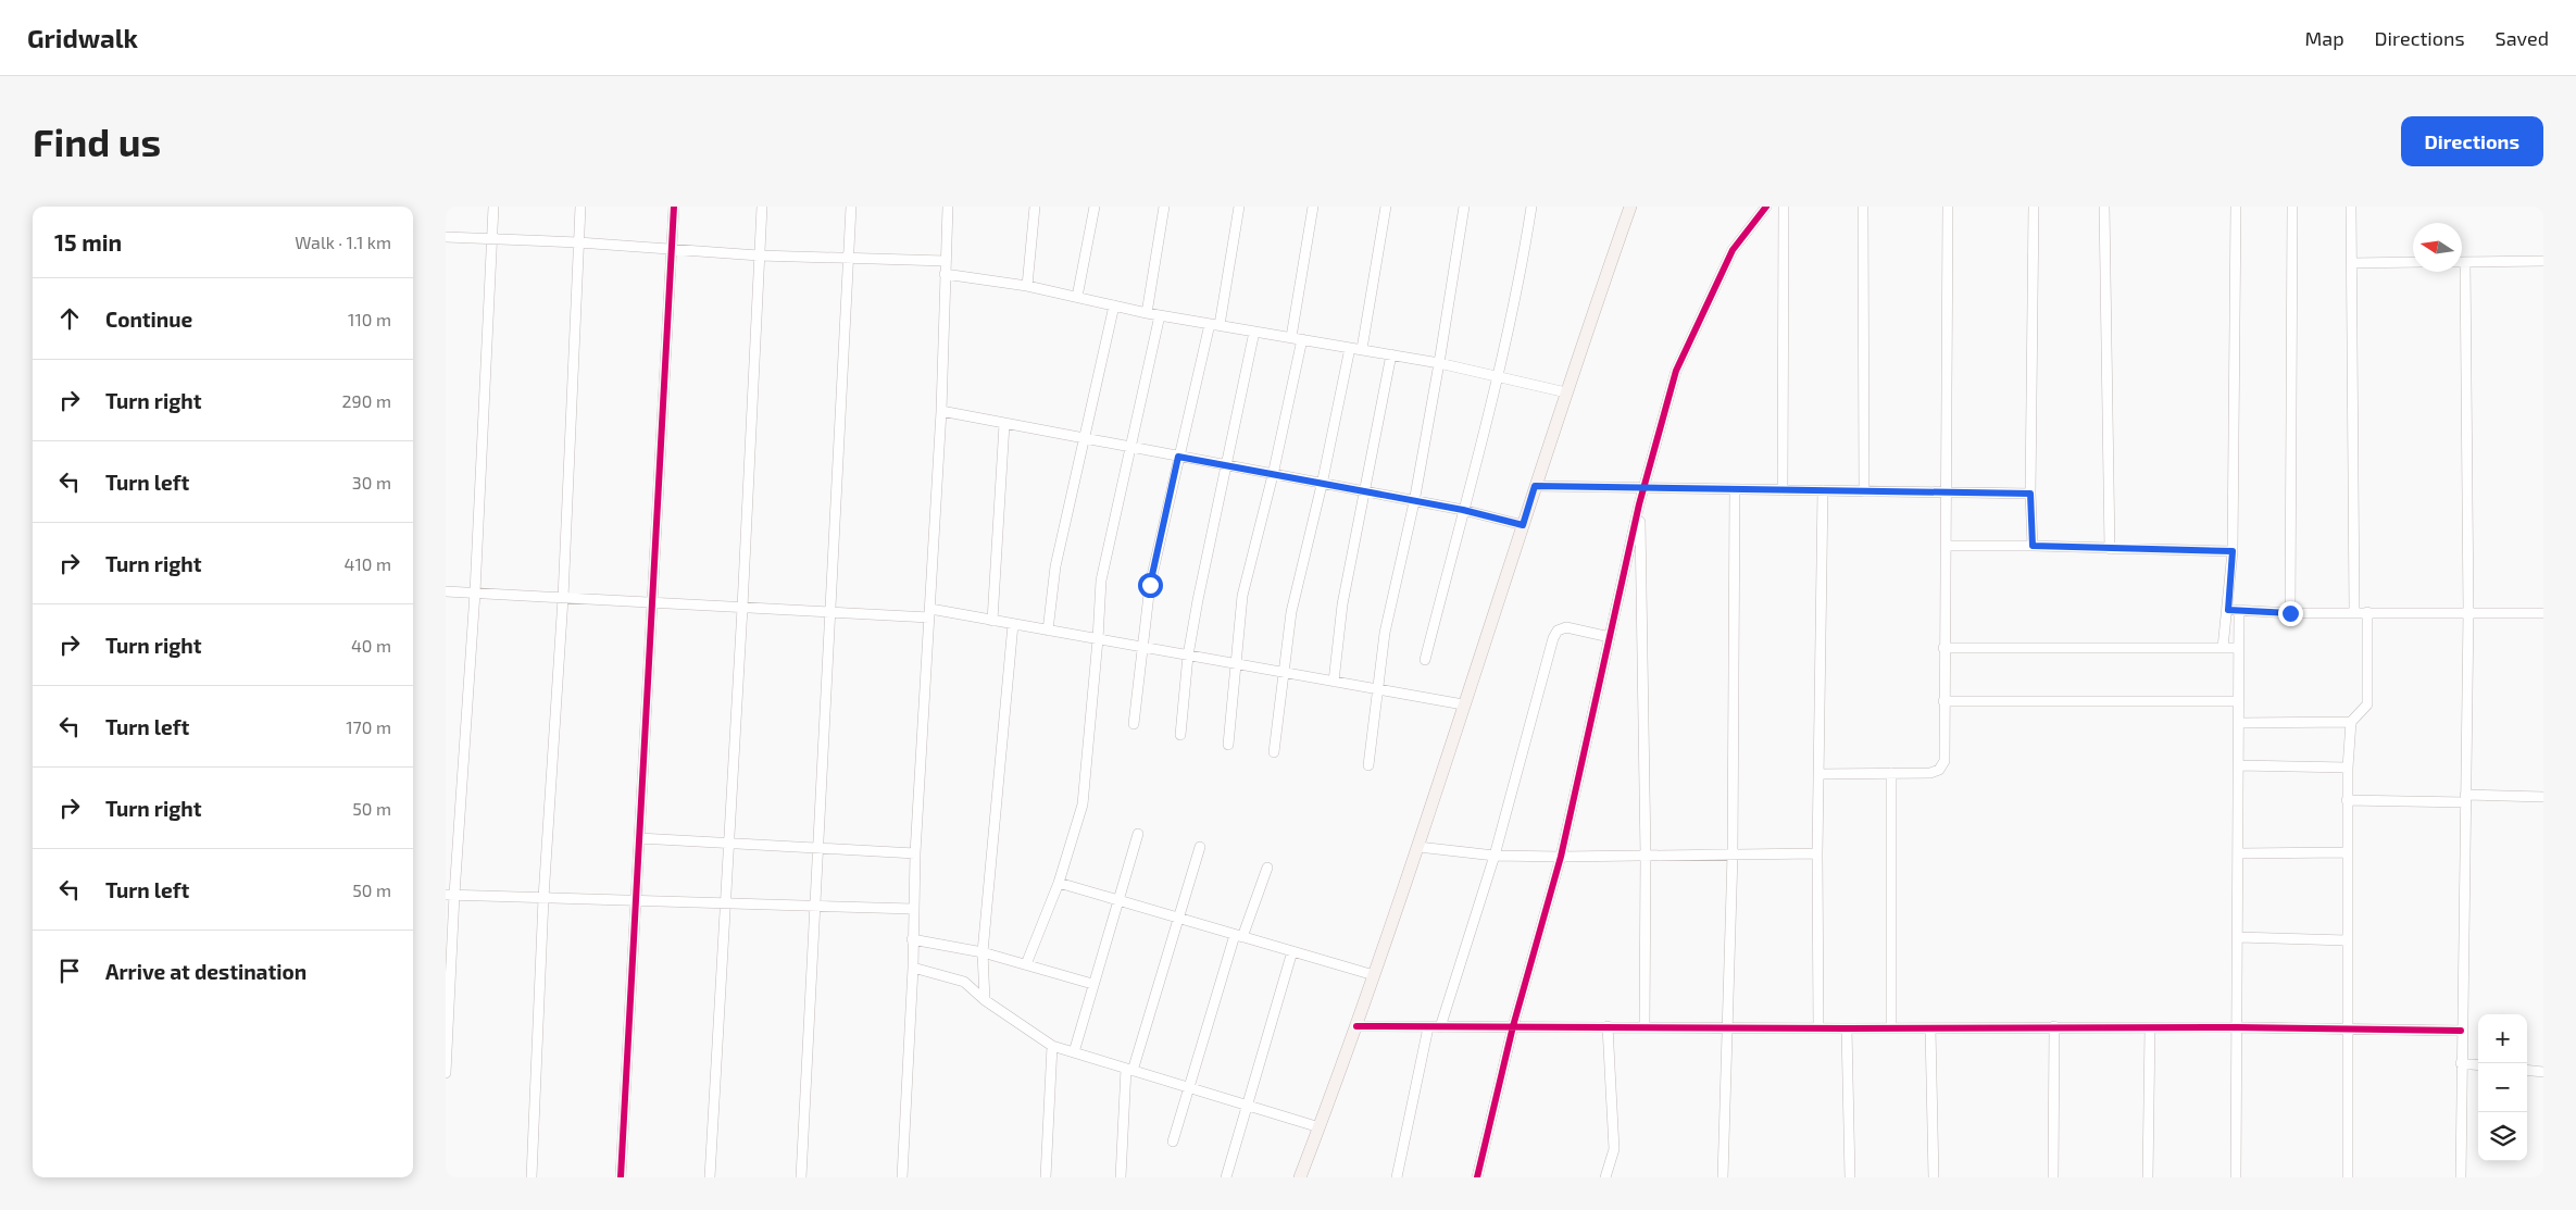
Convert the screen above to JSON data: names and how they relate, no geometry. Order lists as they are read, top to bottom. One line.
{"north":"left","page":{"header":"Gridwalk","nav":["Map","Directions","Saved"],"buttons":"Directions","title":"Find us","heading":["15 min","Walk · 1.1 km"],"list":[["Continue","110 m"],["Turn right","290 m"],["Turn left","30 m"],["Turn right","410 m"],["Turn right","40 m"],["Turn left","170 m"],["Turn right","50 m"],["Turn left","50 m"],"Arrive at destination"],"map_buttons":["+","−"]}}
